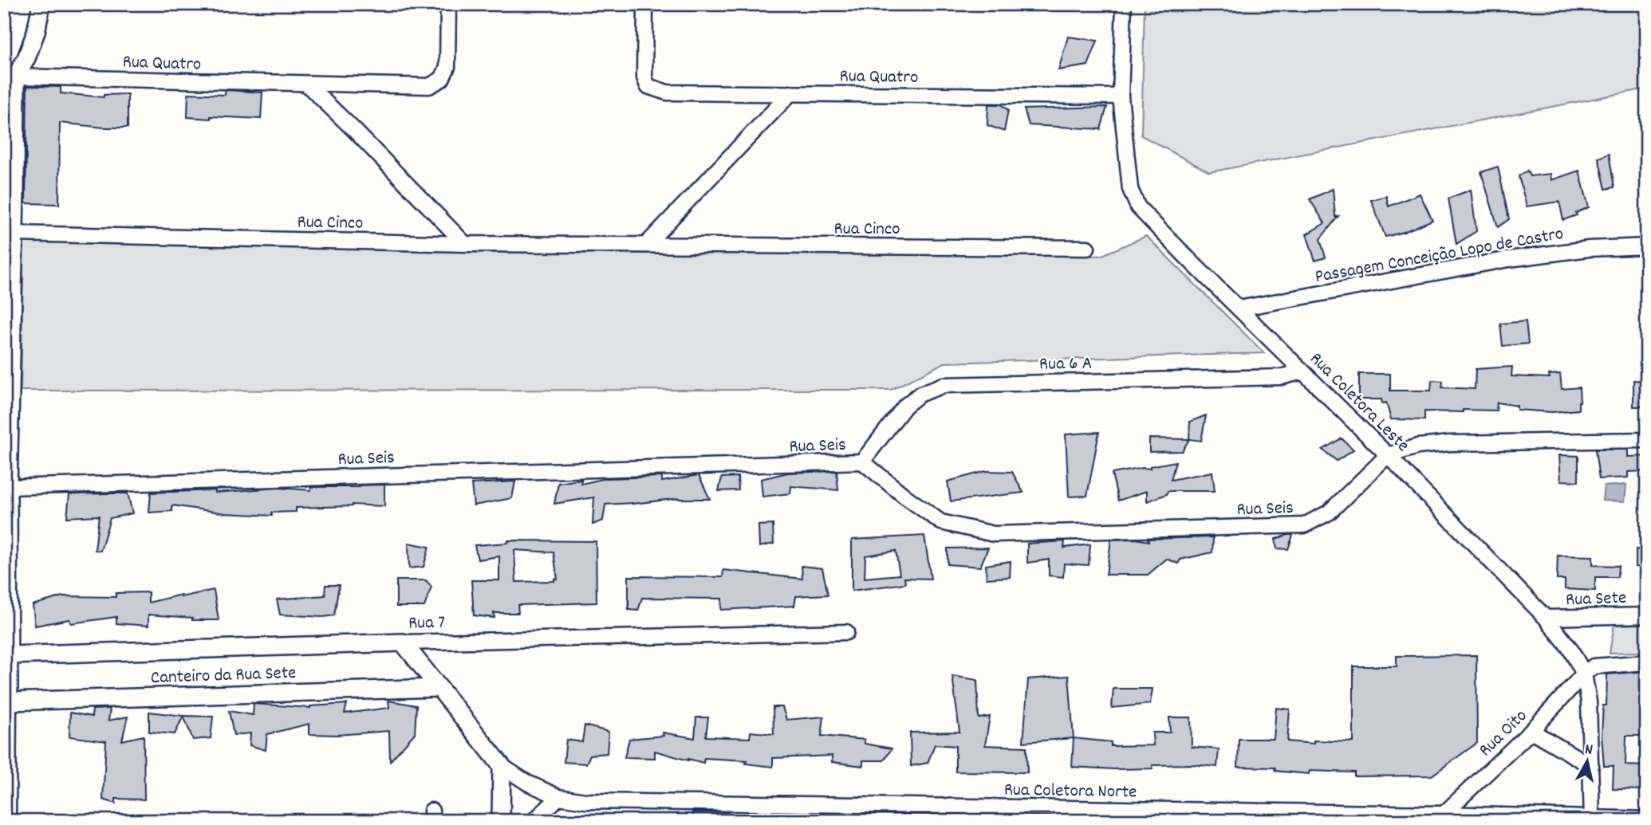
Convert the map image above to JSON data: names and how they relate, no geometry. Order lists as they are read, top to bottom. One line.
{"streets":{"street":["Rua Quatro","Rua Cinco","Passagem Conceição Lopo de Castro","Rua 6 A","Rua Coletora Leste","Rua Seis","Rua Sete","Rua 7","Canteiro da Rua Sete","Rua Oito","Rua Coletora Norte"]},"crossings":[["Rua Quatro","Rua Coletora Leste"],["Passagem Conceição Lopo de Castro","Rua Coletora Leste"],["Rua 6 A","Rua Coletora Leste"],["Rua 6 A","Rua Seis"],["Rua Coletora Leste","Rua Seis"],["Rua Coletora Leste","Rua Sete"],["Rua Coletora Leste","Rua Oito"],["Rua Coletora Leste","Rua Coletora Norte"],["Rua Oito","Rua Coletora Norte"]],"north":"top"}
